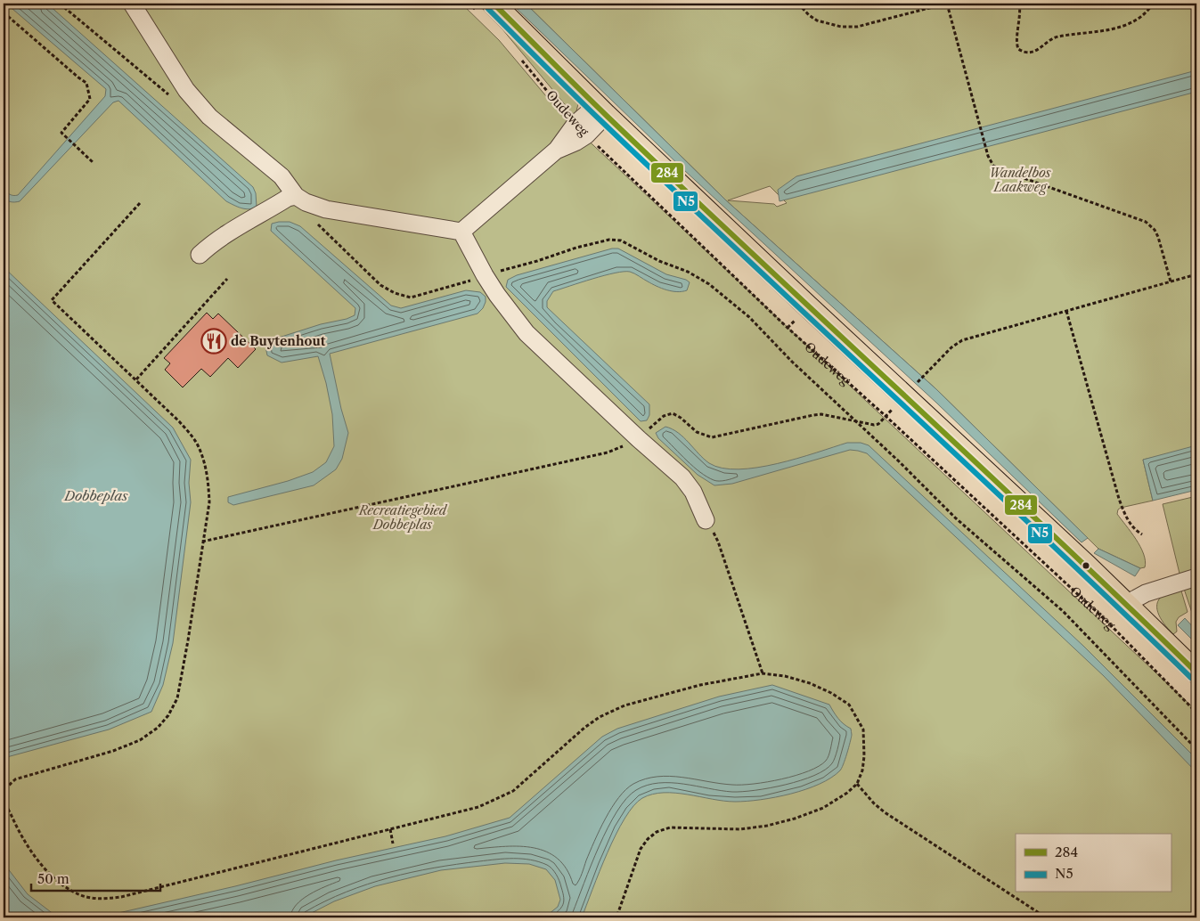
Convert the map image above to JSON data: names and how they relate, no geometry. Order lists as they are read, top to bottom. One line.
{"streets":{"main road":["Oudeweg"]},"water":["Dobbeplas"],"parks":["Wandelbos Laakweg","Recreatiegebied Dobbeplas"],"places":{"restaurant":["de Buytenhout"]},"lines":["transit line 284","transit line N5"],"legend":["284","N5"],"scale_bar":"50 m"}
